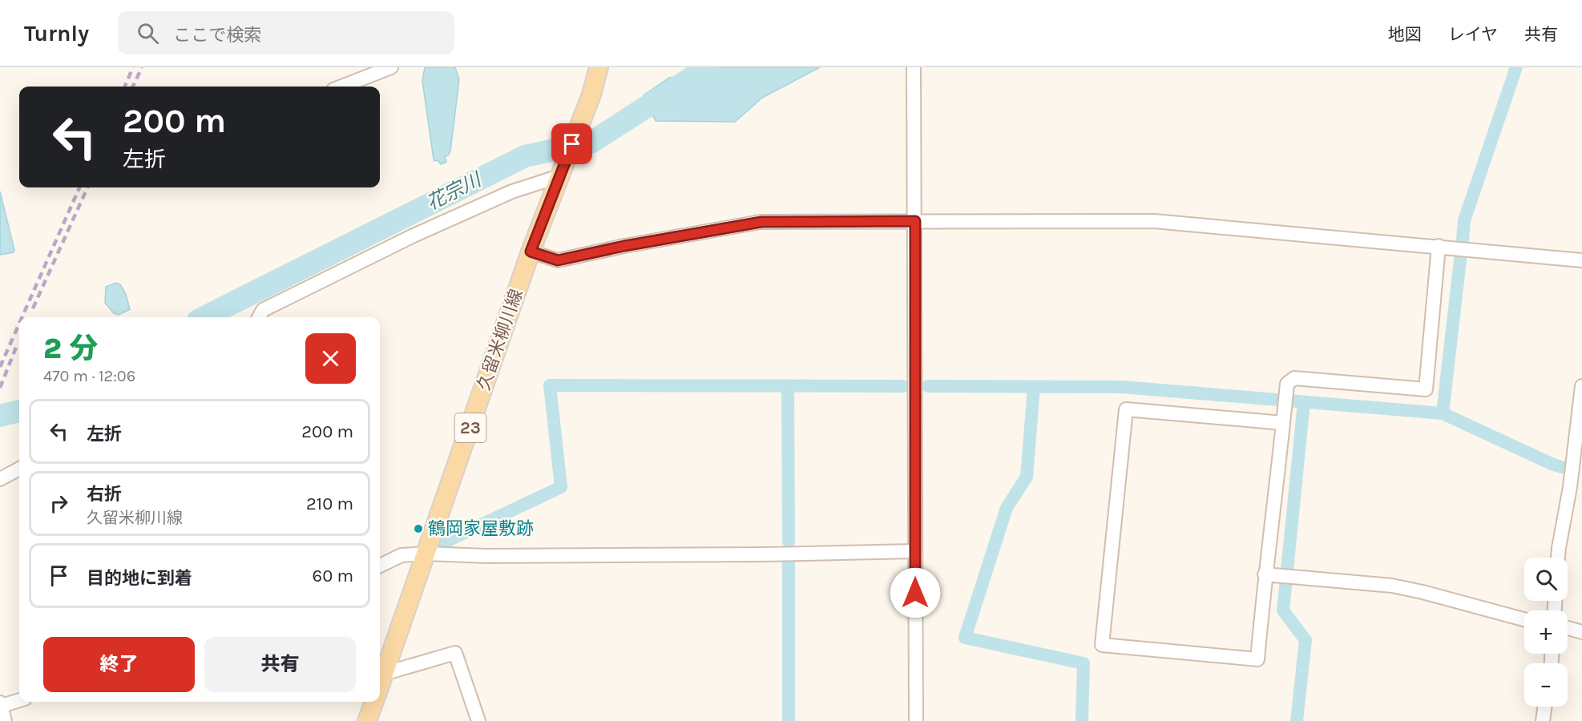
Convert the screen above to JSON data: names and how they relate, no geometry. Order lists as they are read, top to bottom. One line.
{"streets":{"main road":["久留米柳川線","23"]},"water":["花宗川"],"places":["鶴岡家屋敷跡"],"page":{"header":"Turnly","search":"ここで検索","nav":["地図","レイヤ","共有"],"turn":["200 m","左折"],"heading":["2 分","470 m · 12:06"],"list":[{"name":"左折","value":"200 m"},{"name":"右折","note":"久留米柳川線","value":"210 m"},{"name":"目的地に到着","value":"60 m"}],"map_buttons":["+","−"],"buttons":["終了","共有"]}}
